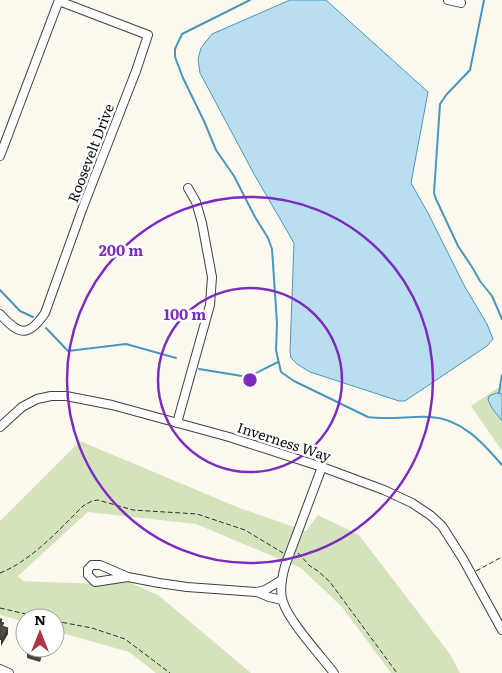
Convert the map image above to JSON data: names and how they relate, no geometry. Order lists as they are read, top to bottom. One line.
{"streets":{"street":["Roosevelt Drive","Inverness Way"]},"north":"top","rings":["200 m","100 m"]}
